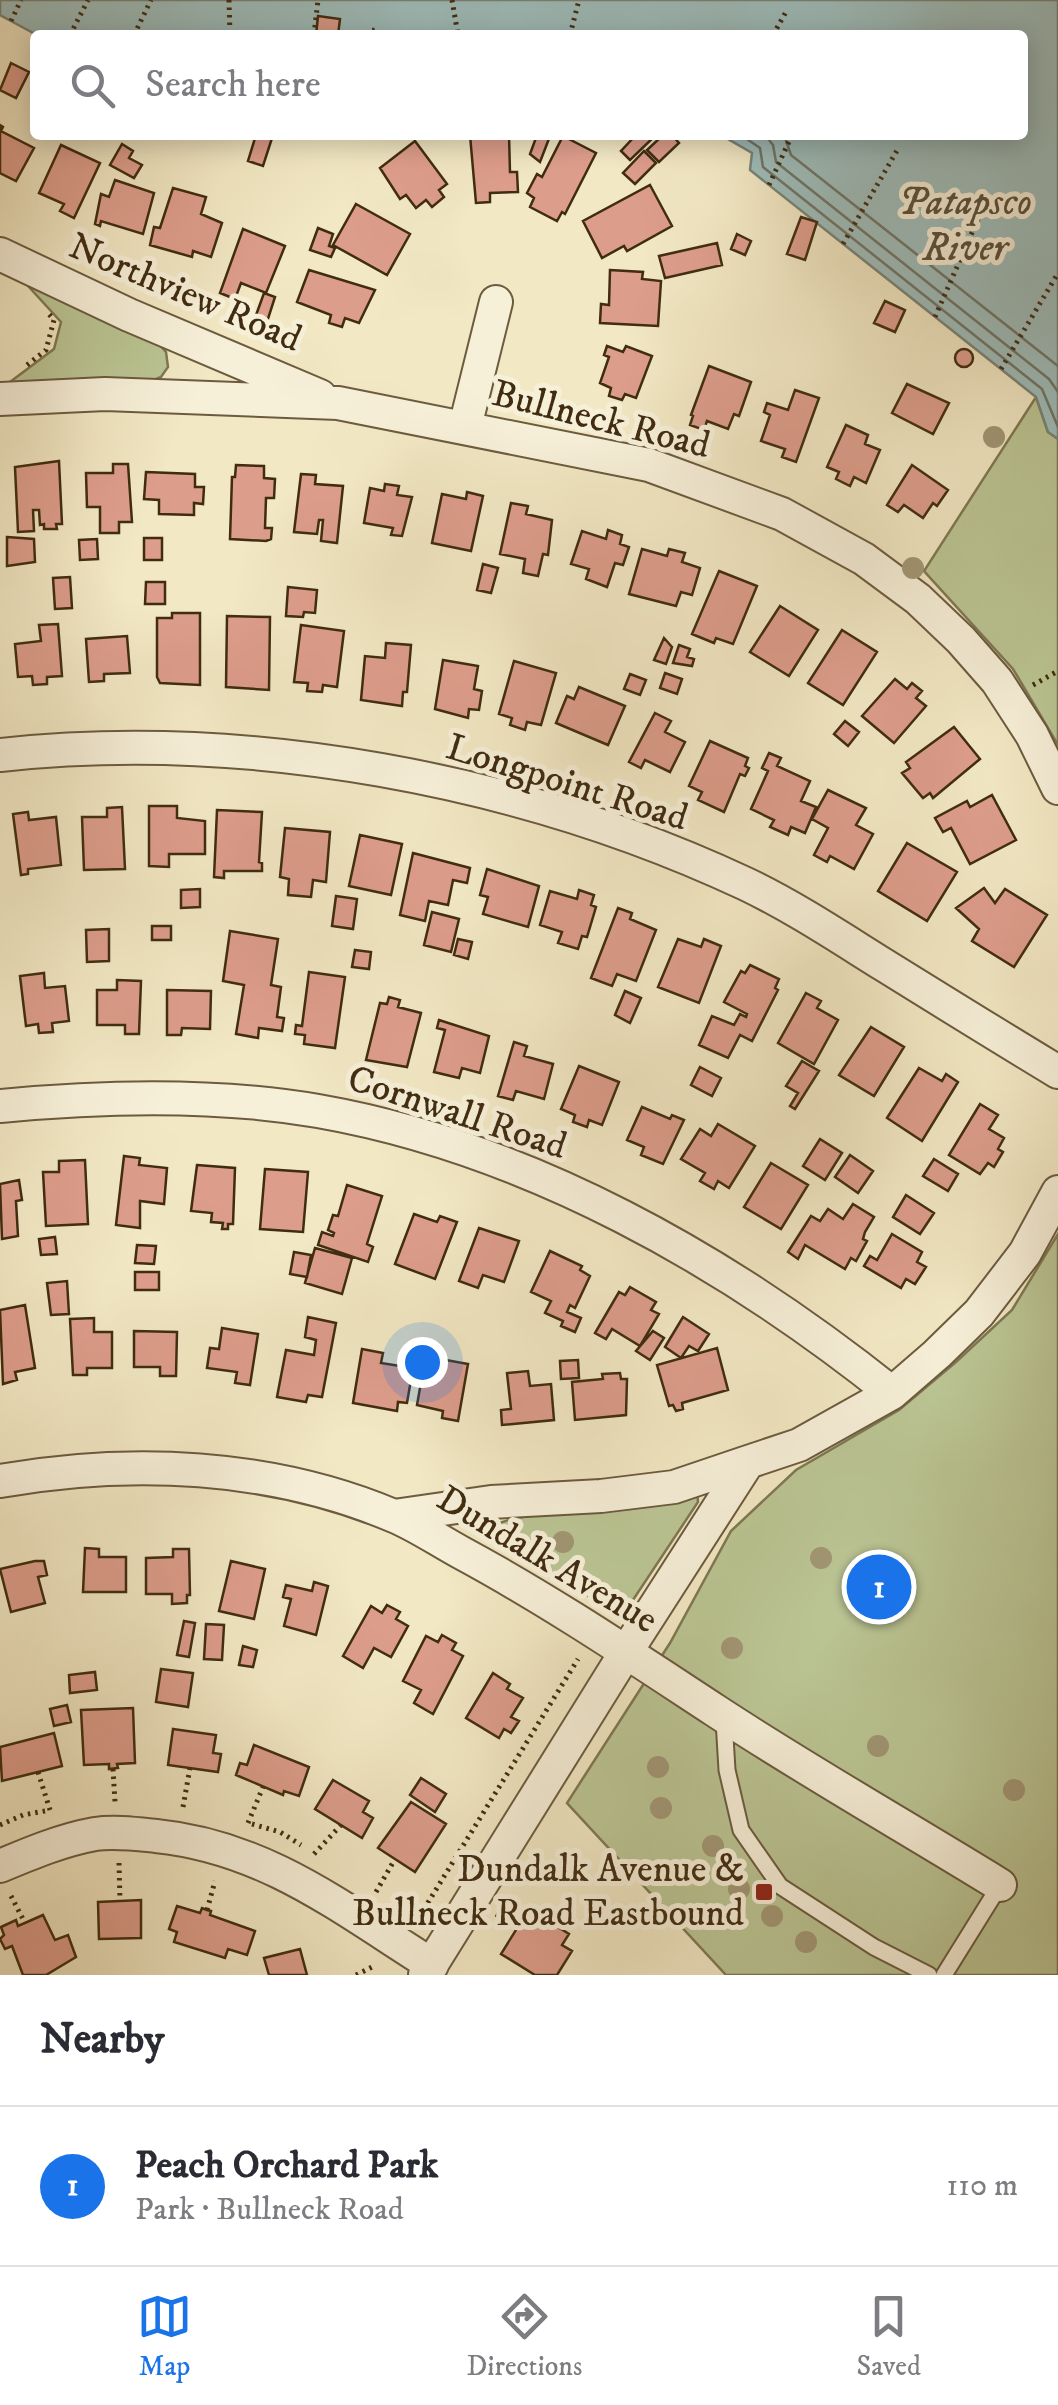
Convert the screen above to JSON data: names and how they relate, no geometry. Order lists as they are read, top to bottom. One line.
{"streets":{"street":["Northview Road","Bullneck Road","Longpoint Road","Cornwall Road","Dundalk Avenue"]},"crossings":[["Northview Road","Bullneck Road"]],"water":["Patapsco River"],"places":{"transit":["Dundalk Avenue & Bullneck Road Eastbound"]},"page":{"search":"Search here","pins":"1","heading":"Nearby","list":[{"mark":"1","name":"Peach Orchard Park","note":"Park · Bullneck Road","value":"110 m"}],"nav":["Map","Directions","Saved"]}}
